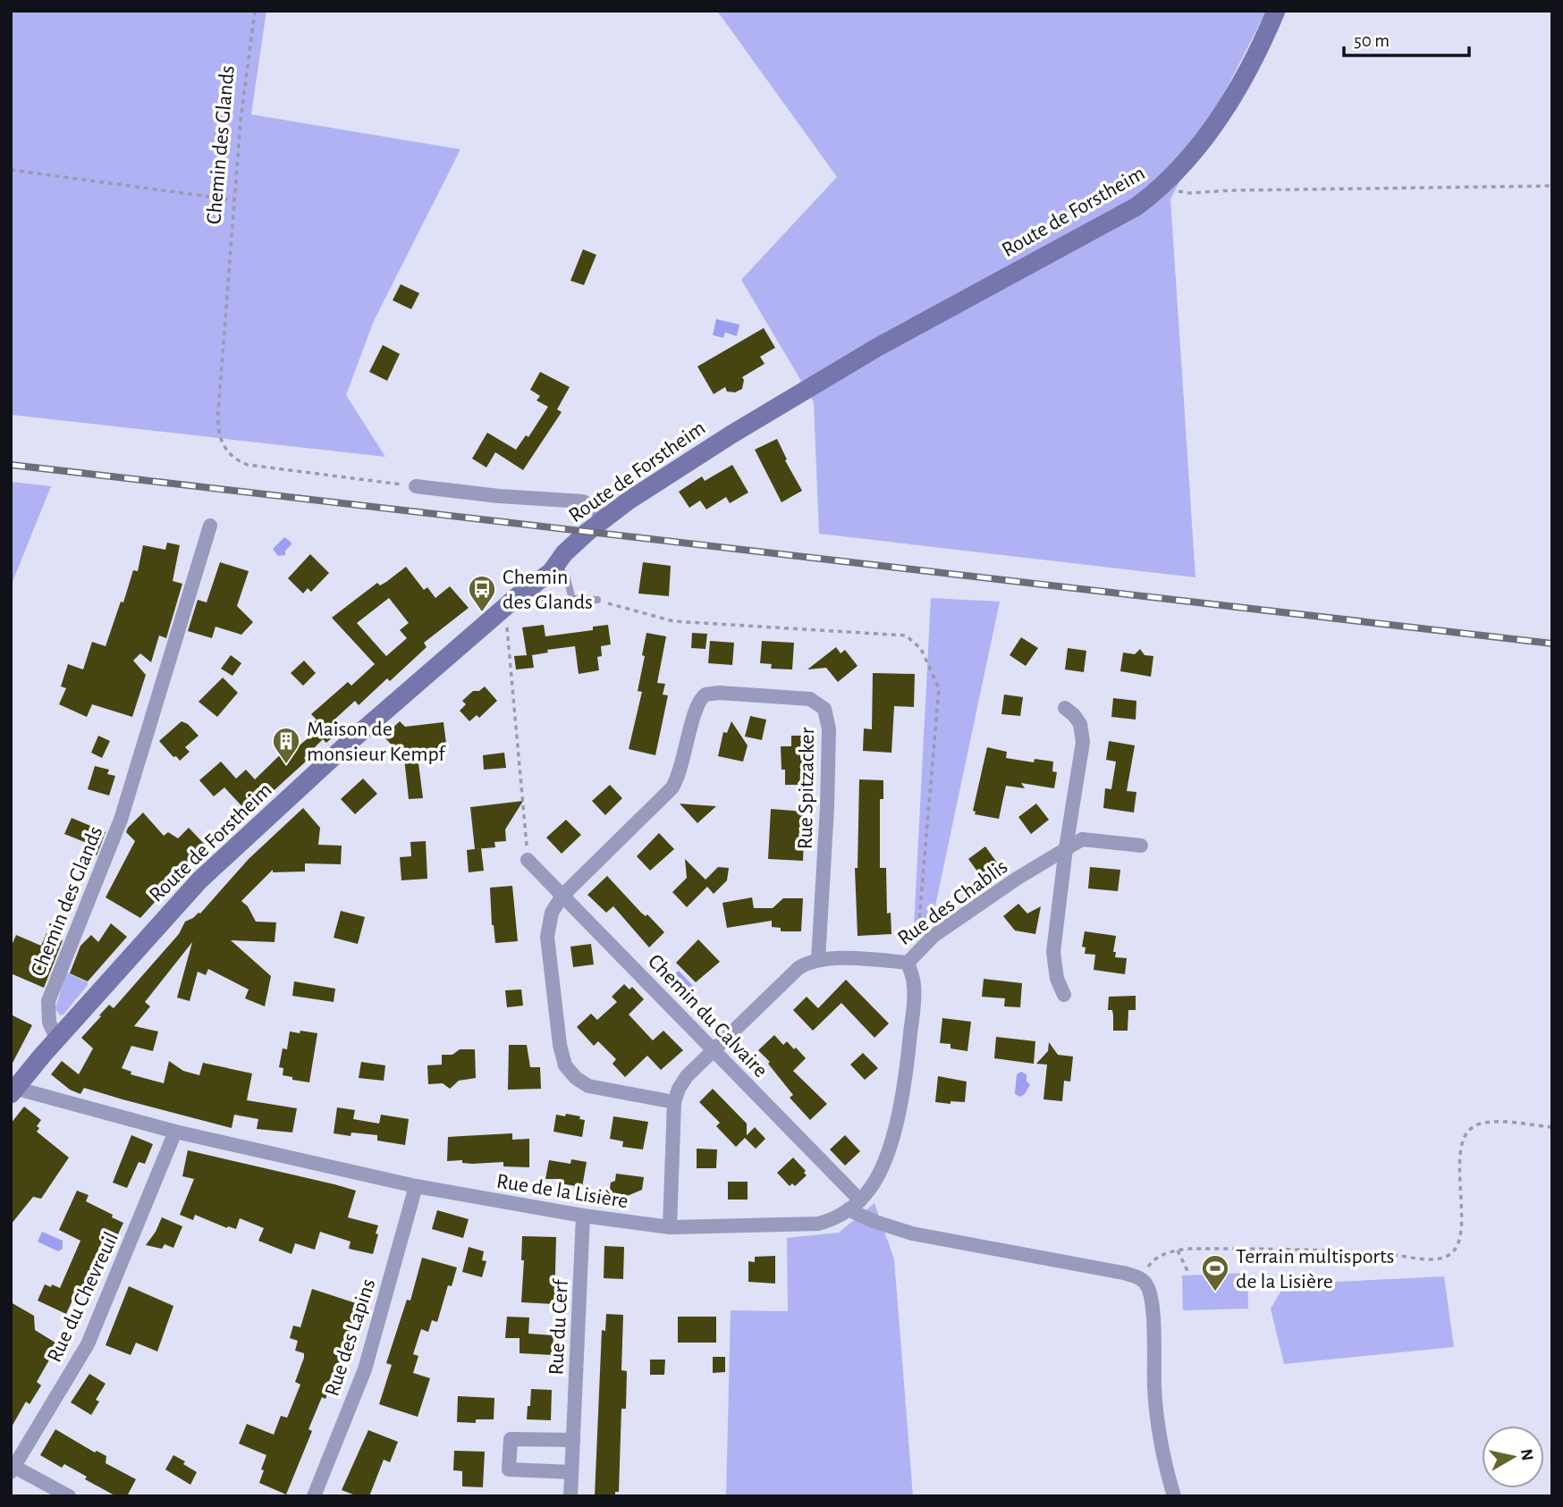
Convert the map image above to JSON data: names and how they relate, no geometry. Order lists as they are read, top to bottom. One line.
{"streets":{"street":["Chemin des Glands","Route de Forstheim","Rue Spitzacker","Rue des Chablis","Chemin du Calvaire","Rue de la Lisière","Rue du Chevreuil","Rue du Cerf","Rue des Lapins"]},"crossings":[["Chemin des Glands","Route de Forstheim"],["Route de Forstheim","Rue de la Lisière"],["Rue Spitzacker","Rue des Chablis"],["Rue Spitzacker","Chemin du Calvaire"],["Chemin du Calvaire","Rue de la Lisière"],["Rue de la Lisière","Rue du Chevreuil"],["Rue de la Lisière","Rue du Cerf"],["Rue de la Lisière","Rue des Lapins"]],"places":{"bus stop":["Chemin des Glands"],"building":["Maison de monsieur Kempf"],"sports":["Terrain multisports de la Lisière"]},"scale_bar":"50 m","north":"right"}
